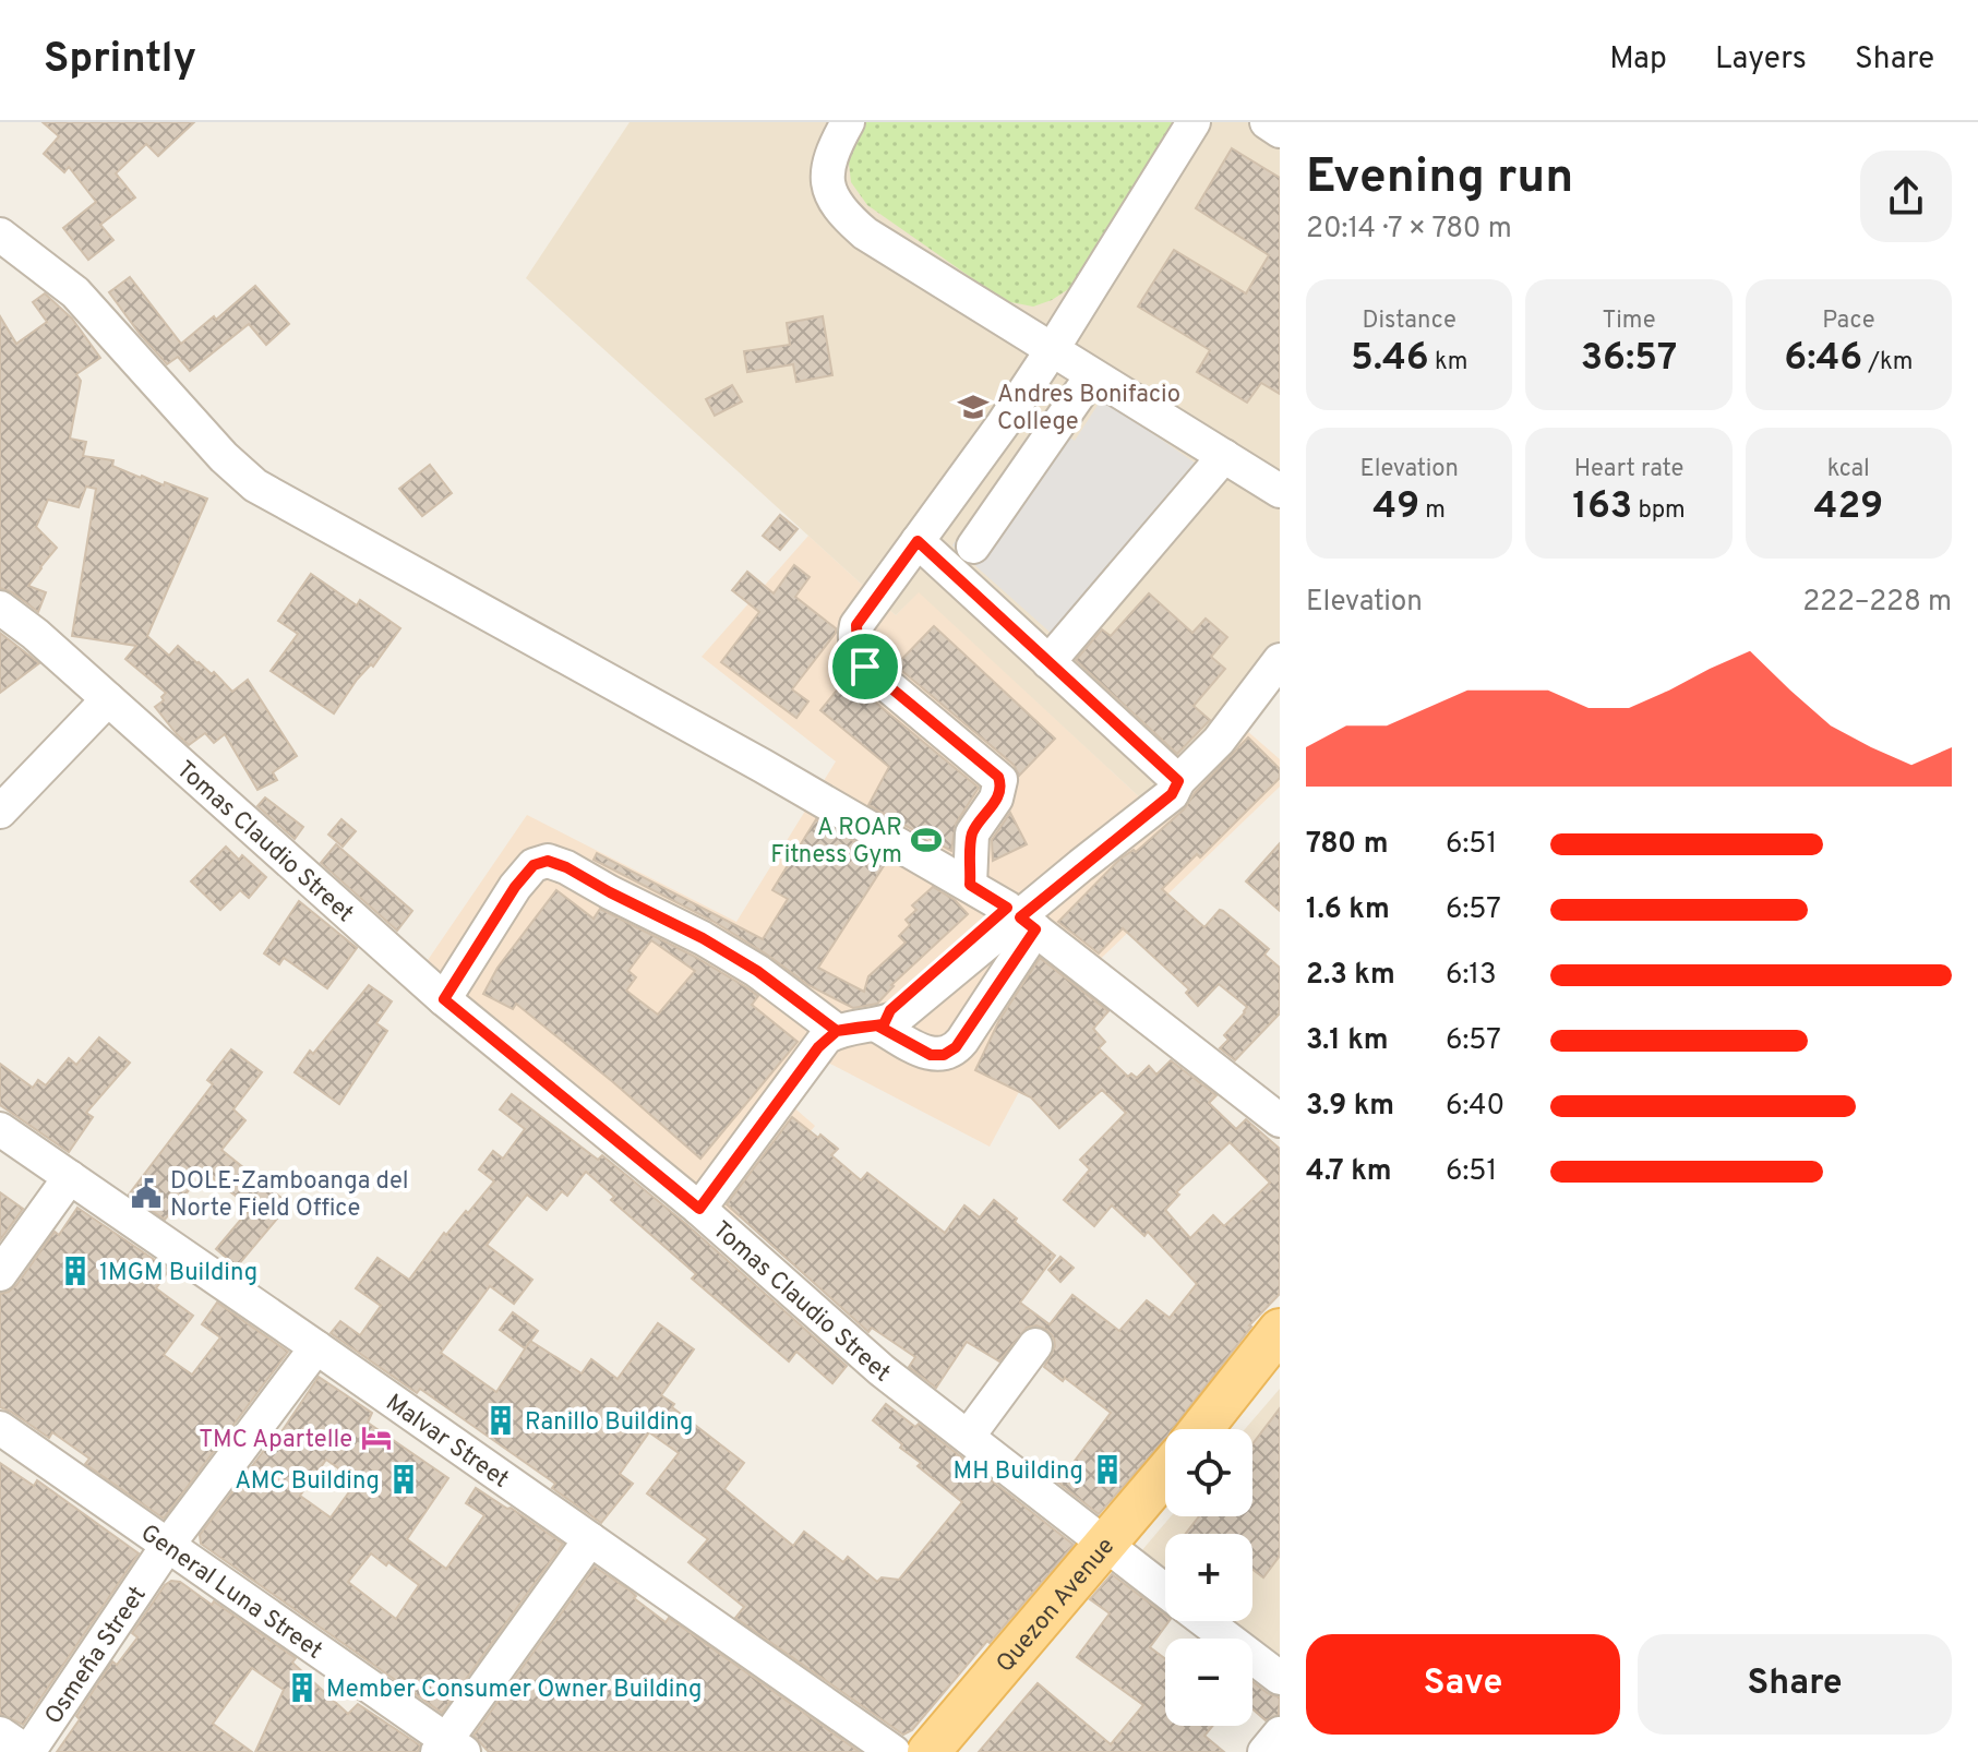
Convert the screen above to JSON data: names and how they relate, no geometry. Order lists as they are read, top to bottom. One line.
{"streets":{"main road":["Quezon Avenue"],"street":["Tomas Claudio Street","Malvar Street","General Luna Street","Osmeña Street"]},"crossings":[["Tomas Claudio Street","Quezon Avenue"],["Malvar Street","Osmeña Street"],["General Luna Street","Osmeña Street"]],"places":{"school or university":["Andres Bonifacio College"],"sports":["A ROAR Fitness Gym"],"public building":["DOLE-Zamboanga del Norte Field Office"],"building":["1MGM Building","Ranillo Building","MH Building","AMC Building","Member Consumer Owner Building"],"hotel":["TMC Apartelle"]},"page":{"header":"Sprintly","nav":["Map","Layers","Share"],"heading":["Evening run","20:14 · 7 × 780 m"],"stats":[["Distance","5.46 km"],["Time","36:57"],["Pace","6:46 /km"],["Elevation","49 m"],["Heart rate","163 bpm"],["kcal","429"]],"chart":["Elevation","222–228 m"],"list":[{"name":"780 m","note":"6:51"},{"name":"1.6 km","note":"6:57"},{"name":"2.3 km","note":"6:13"},{"name":"3.1 km","note":"6:57"},{"name":"3.9 km","note":"6:40"},{"name":"4.7 km","note":"6:51"}],"map_buttons":["+","−"],"buttons":["Save","Share"]}}
